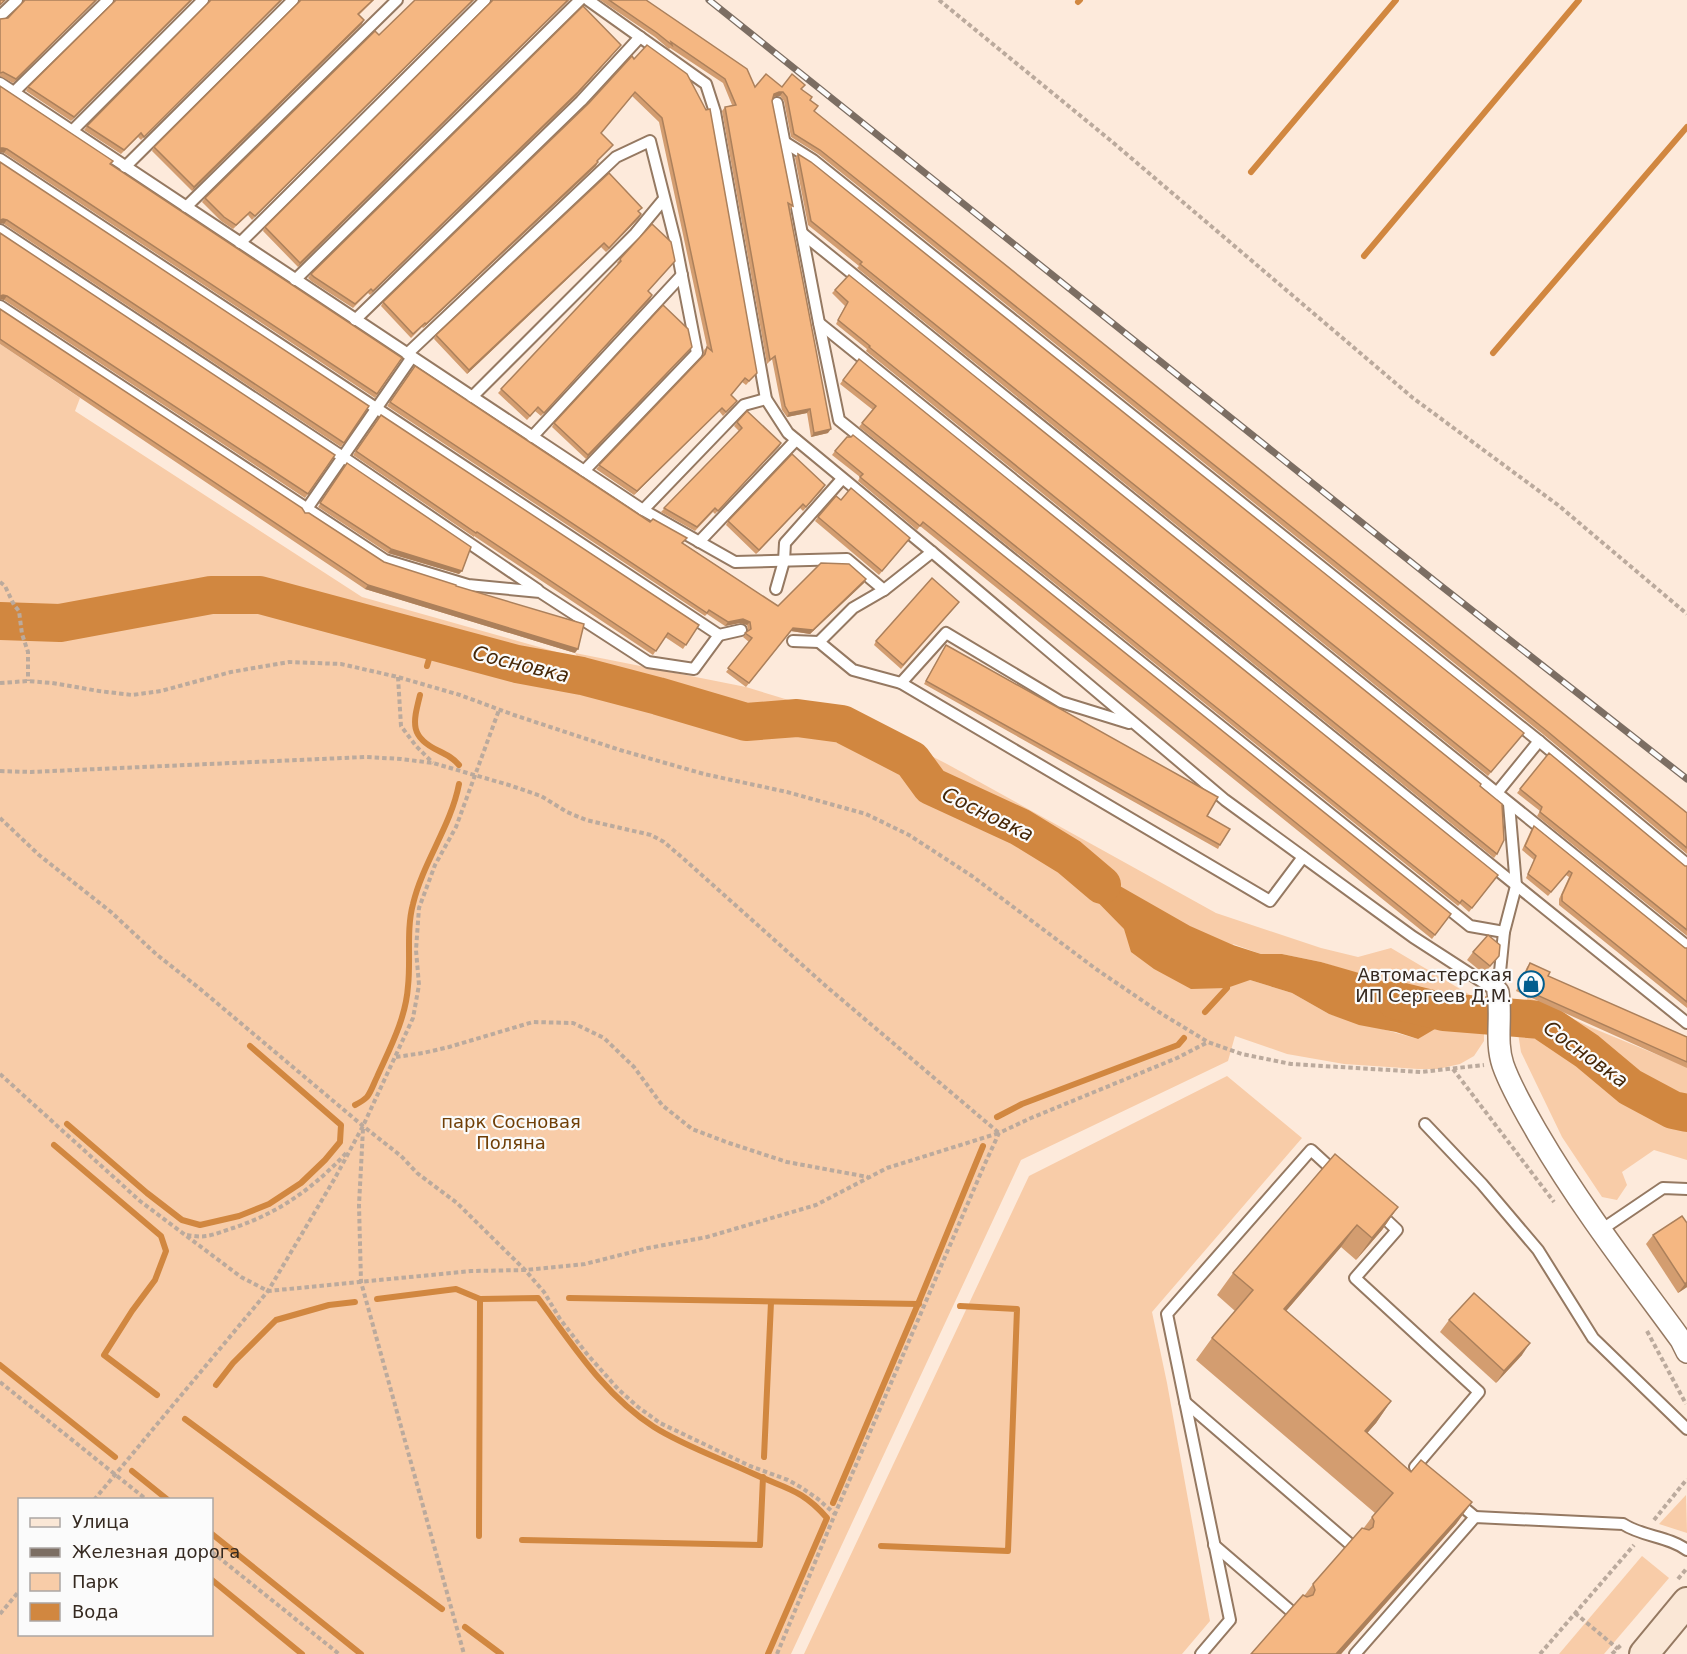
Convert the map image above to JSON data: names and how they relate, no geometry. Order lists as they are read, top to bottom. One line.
{"water":["Сосновка"],"parks":["парк Сосновая Поляна"],"places":{"shop":["Автомастерская ИП Сергеев Д.М."]},"legend":["Улица","Железная дорога","Парк","Вода"]}
